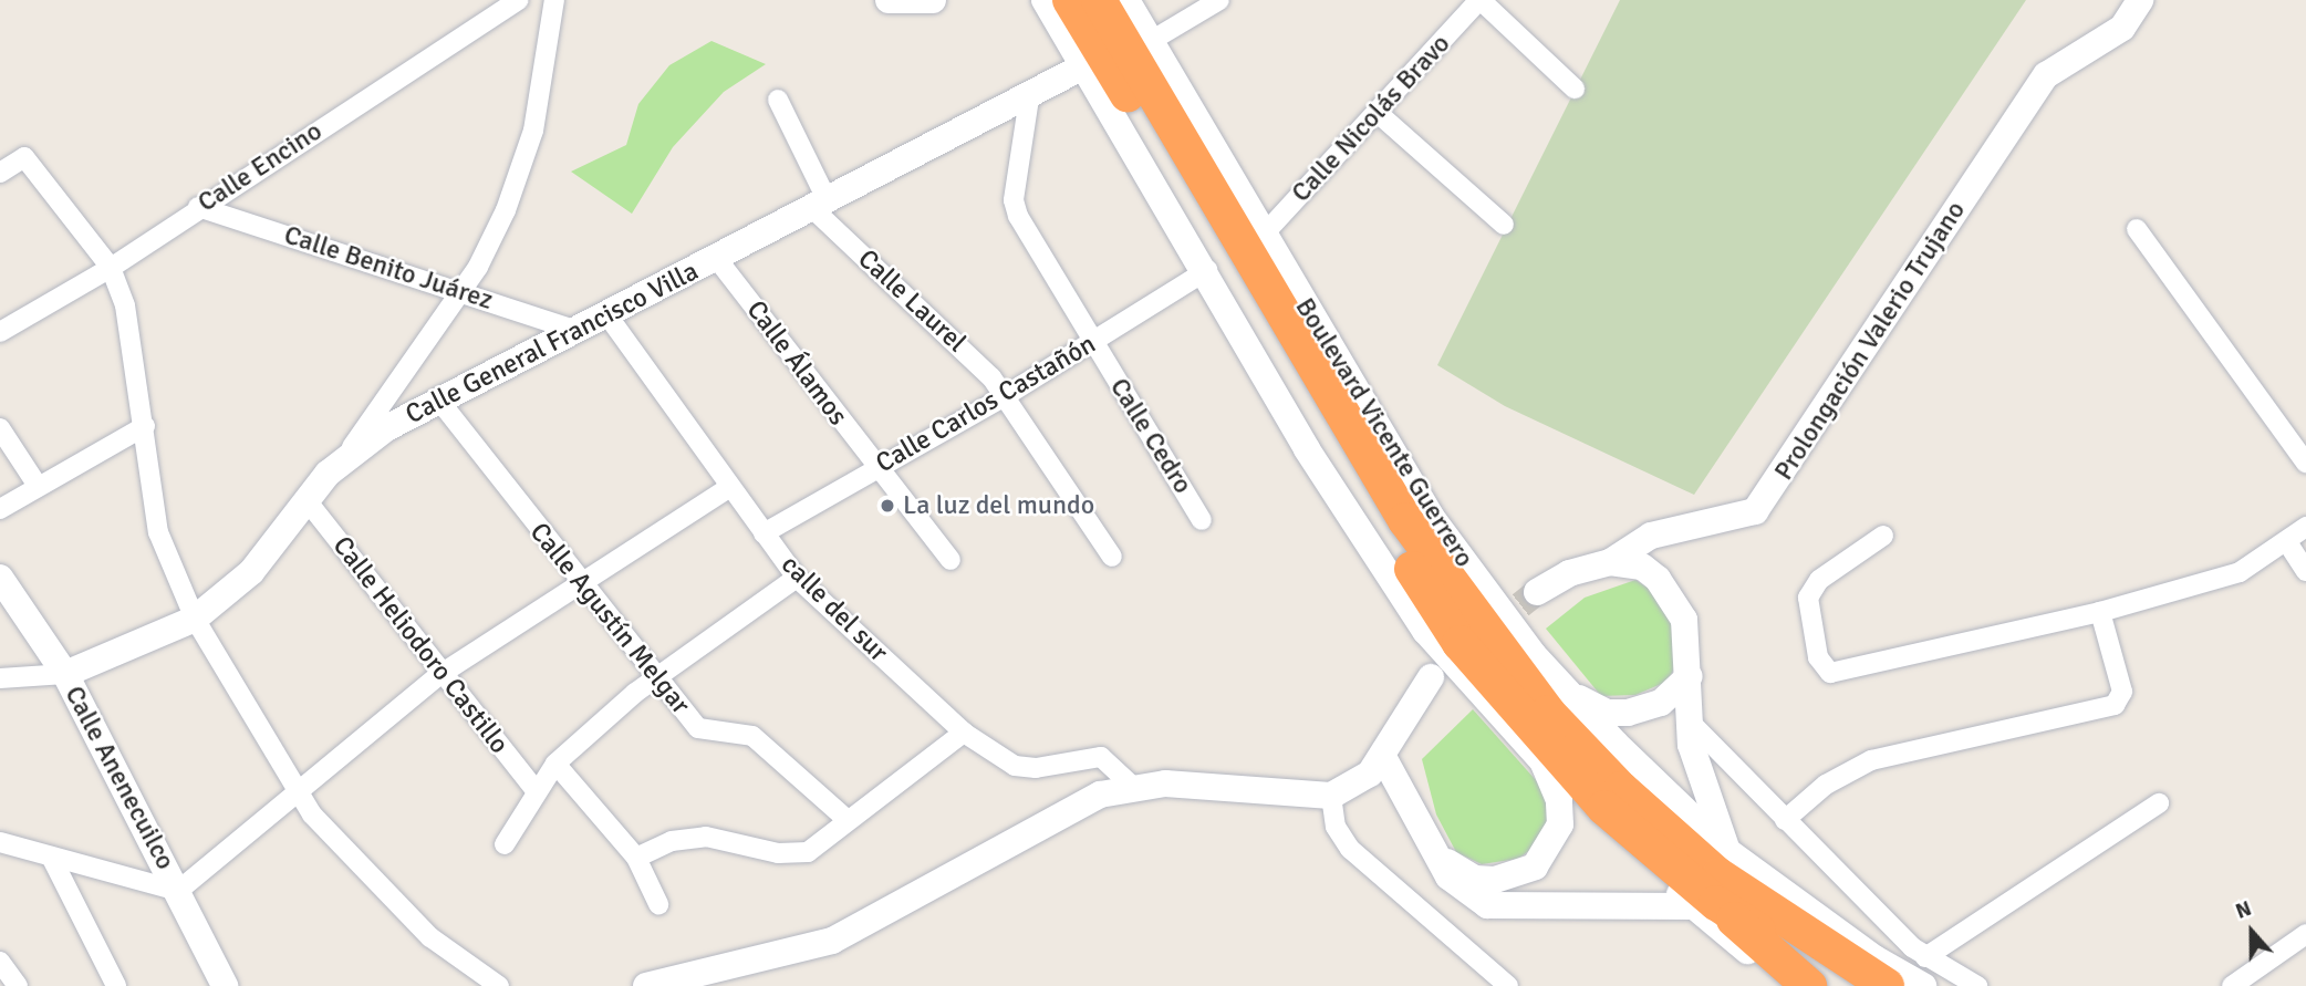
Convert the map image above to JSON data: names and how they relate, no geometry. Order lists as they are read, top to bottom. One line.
{"streets":{"highway":["Boulevard Vicente Guerrero"],"main road":["Prolongación Valerio Trujano","Calle General Francisco Villa","Calle Anenecuilco"],"street":["Calle Nicolás Bravo","Calle Encino","Calle Benito Juárez","Calle Laurel","Calle Álamos","Calle Carlos Castañón","Calle Cedro","calle del sur","Calle Agustín Melgar","Calle Heliodoro Castillo"]},"crossings":[["Calle Nicolás Bravo","Boulevard Vicente Guerrero"],["Calle Encino","Calle Benito Juárez"],["Calle Benito Juárez","Calle General Francisco Villa"],["Calle Laurel","Calle General Francisco Villa"],["Calle Laurel","Calle Carlos Castañón"],["Calle General Francisco Villa","Calle Álamos"],["Calle General Francisco Villa","Boulevard Vicente Guerrero"],["Calle General Francisco Villa","Calle Cedro"],["Calle General Francisco Villa","calle del sur"],["Calle General Francisco Villa","Calle Agustín Melgar"],["Calle General Francisco Villa","Calle Heliodoro Castillo"],["Calle General Francisco Villa","Calle Anenecuilco"],["Calle Álamos","Calle Carlos Castañón"],["Calle Carlos Castañón","Boulevard Vicente Guerrero"],["Calle Carlos Castañón","Calle Cedro"],["Calle Carlos Castañón","calle del sur"]],"places":["La luz del mundo"],"north":"top"}
